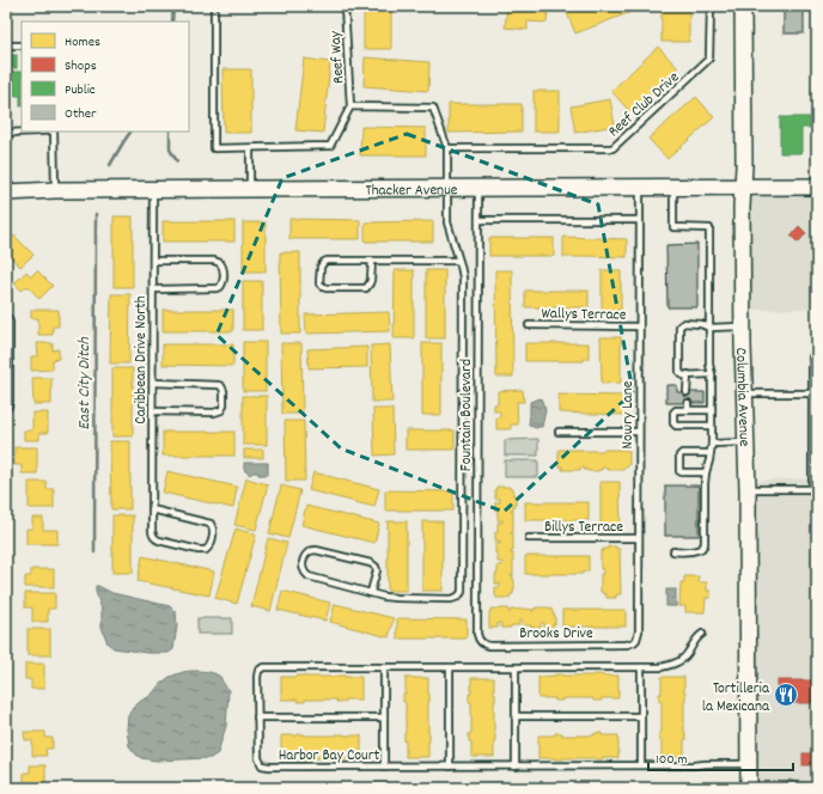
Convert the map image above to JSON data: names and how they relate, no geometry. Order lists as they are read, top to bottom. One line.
{"streets":{"street":["Thacker Avenue","Columbia Avenue"],"lane":["Reef Way","Reef Club Drive","Wallys Terrace","Caribbean Drive North","Fountain Boulevard","Nowry Lane","Billys Terrace","Brooks Drive","Harbor Bay Court"]},"crossings":[["Thacker Avenue","Caribbean Drive North"],["Thacker Avenue","Columbia Avenue"],["Thacker Avenue","Fountain Boulevard"],["Thacker Avenue","Nowry Lane"],["Wallys Terrace","Nowry Lane"],["Columbia Avenue","Harbor Bay Court"],["Fountain Boulevard","Brooks Drive"],["Nowry Lane","Billys Terrace"],["Nowry Lane","Brooks Drive"]],"water":["East City Ditch"],"places":{"restaurant":["Tortilleria la Mexicana"]},"legend":["Homes","Shops","Public","Other"],"scale_bar":"100 m"}
